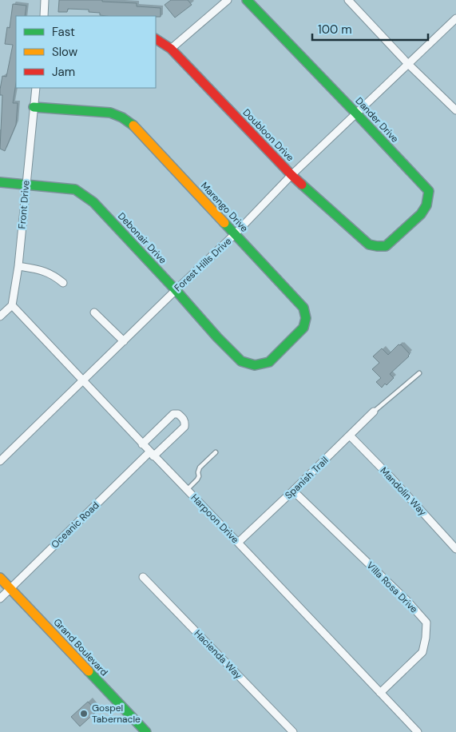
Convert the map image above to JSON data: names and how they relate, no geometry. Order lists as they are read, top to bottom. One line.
{"streets":{"street":["Dander Drive","Doubloon Drive","Front Drive","Marengo Drive","Debonair Drive","Forest Hills Drive","Spanish Trail","Mandolin Way","Harpoon Drive","Oceanic Road","Villa Rosa Drive","Grand Boulevard","Hacienda Way"]},"crossings":[["Dander Drive","Doubloon Drive"],["Dander Drive","Forest Hills Drive"],["Doubloon Drive","Forest Hills Drive"],["Front Drive","Marengo Drive"],["Front Drive","Debonair Drive"],["Front Drive","Harpoon Drive"],["Marengo Drive","Debonair Drive"],["Marengo Drive","Forest Hills Drive"],["Debonair Drive","Forest Hills Drive"],["Forest Hills Drive","Harpoon Drive"],["Spanish Trail","Mandolin Way"],["Spanish Trail","Harpoon Drive"],["Spanish Trail","Villa Rosa Drive"],["Harpoon Drive","Oceanic Road"],["Harpoon Drive","Villa Rosa Drive"],["Oceanic Road","Grand Boulevard"]],"places":["Gospel Tabernacle"],"legend":["Fast","Slow","Jam"],"scale_bar":"100 m"}
